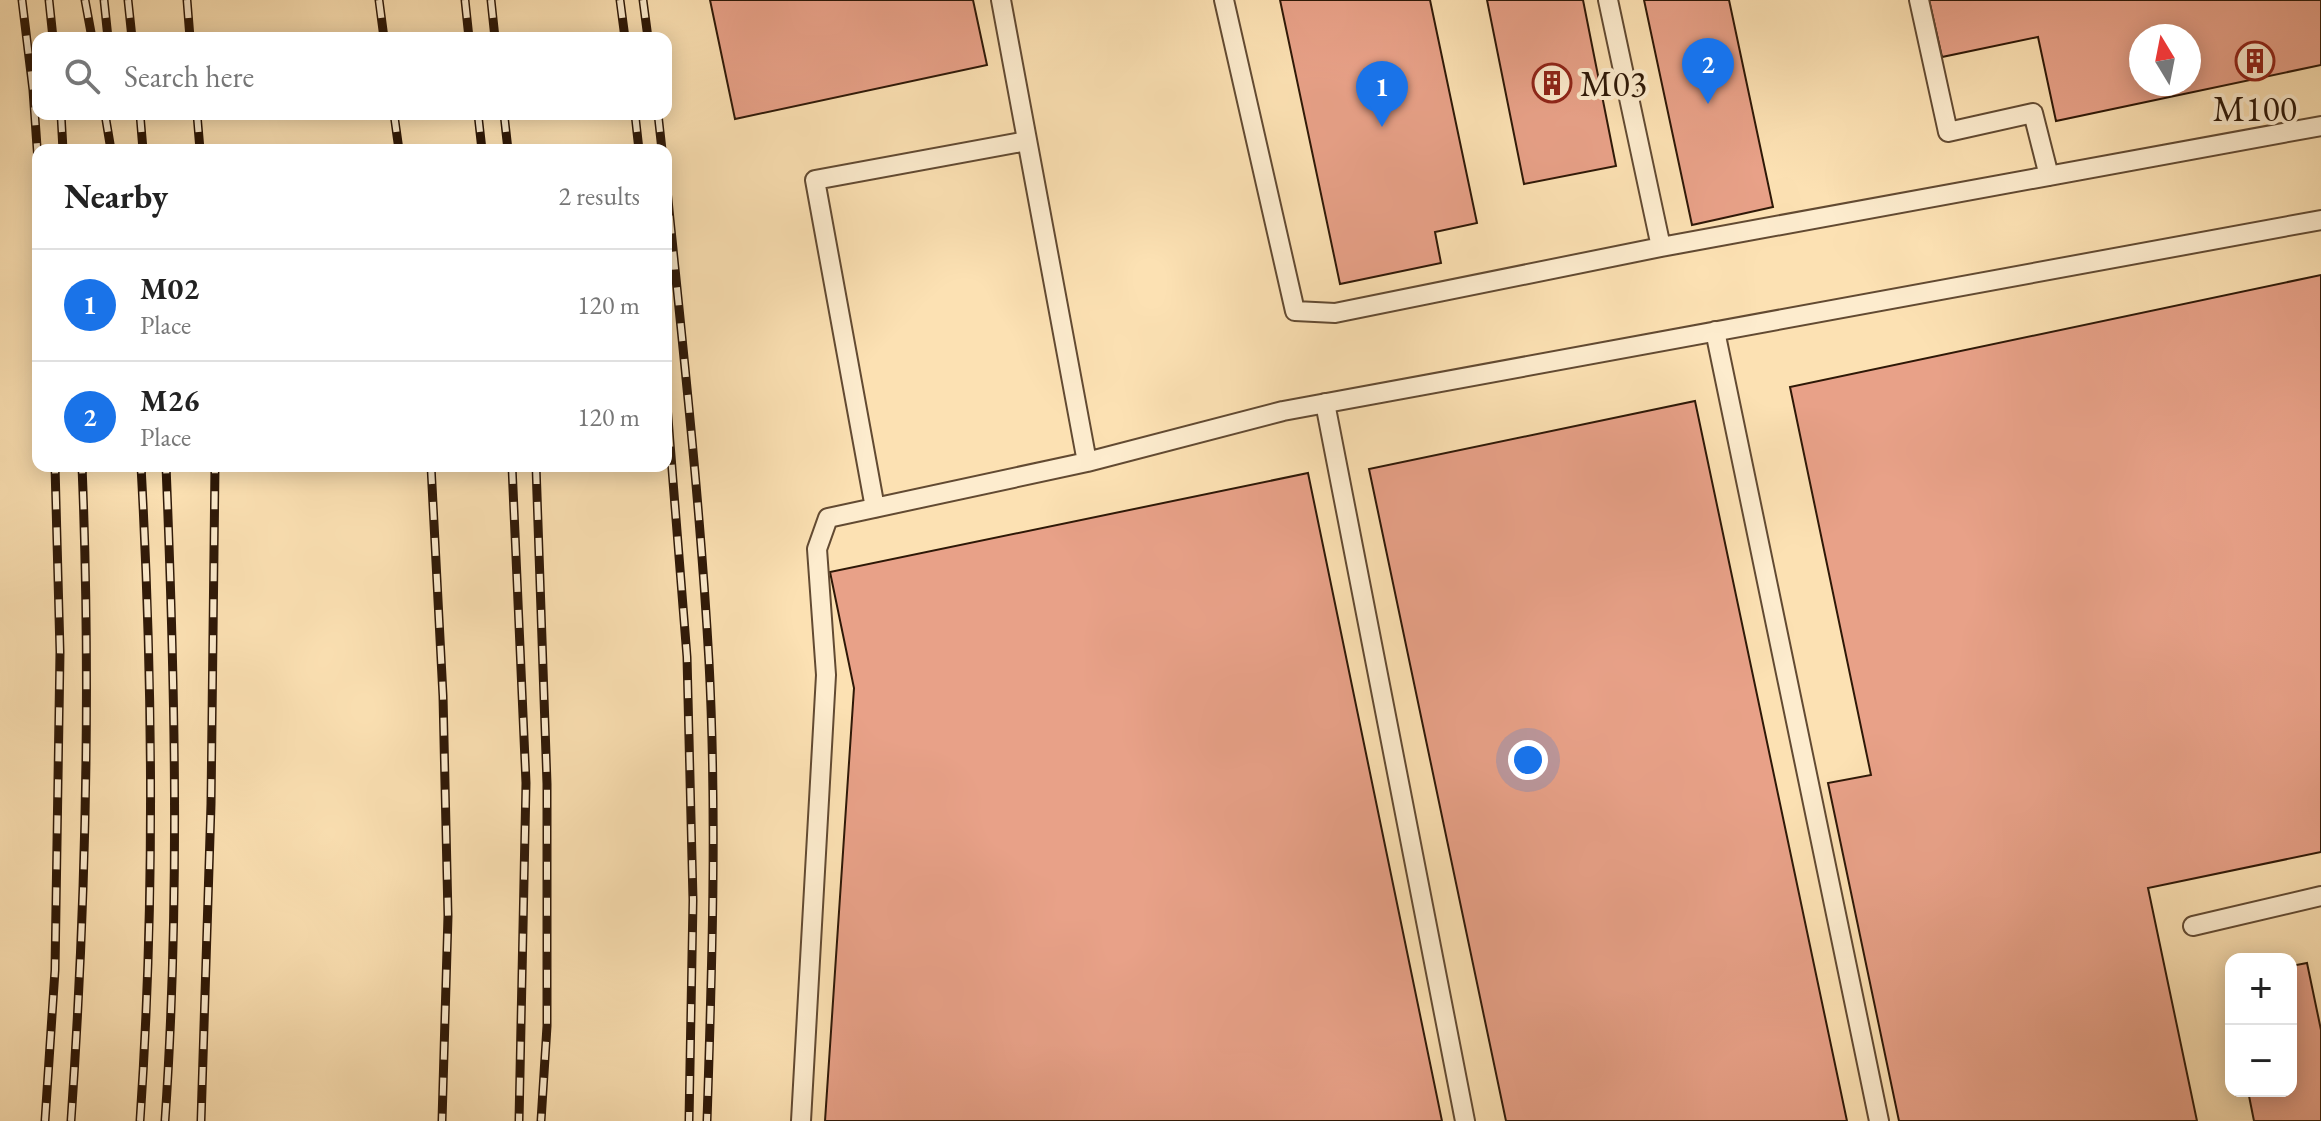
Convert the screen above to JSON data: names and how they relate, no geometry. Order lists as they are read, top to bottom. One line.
{"places":{"building":["M100","M03"]},"north":"top","page":{"search":"Search here","pins":["2","1"],"heading":["Nearby","2 results"],"list":[{"mark":"1","name":"M02","note":"Place","value":"120 m"},{"mark":"2","name":"M26","note":"Place","value":"120 m"}],"map_buttons":["+","−"]}}
